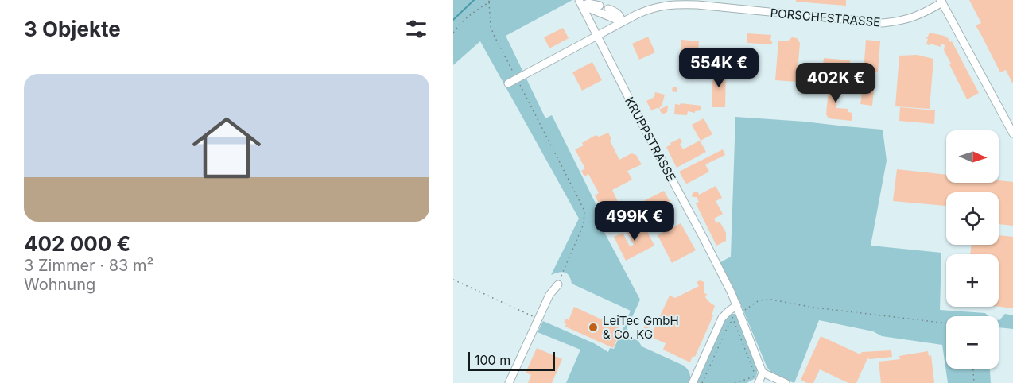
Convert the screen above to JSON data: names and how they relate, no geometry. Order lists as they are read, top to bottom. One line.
{"streets":{"street":["PORSCHESTRASSE","KRUPPSTRASSE"]},"crossings":[["PORSCHESTRASSE","KRUPPSTRASSE"]],"places":["LeiTec GmbH & Co. KG"],"scale_bar":"100 m","north":"right","page":{"heading":"3 Objekte","price":["554K €","402K €","499K €"],"list":[{"name":"402 000 €","note":"3 Zimmer · 83 m² · Wohnung"}],"map_buttons":["+","−"],"scale":"100 m"}}
